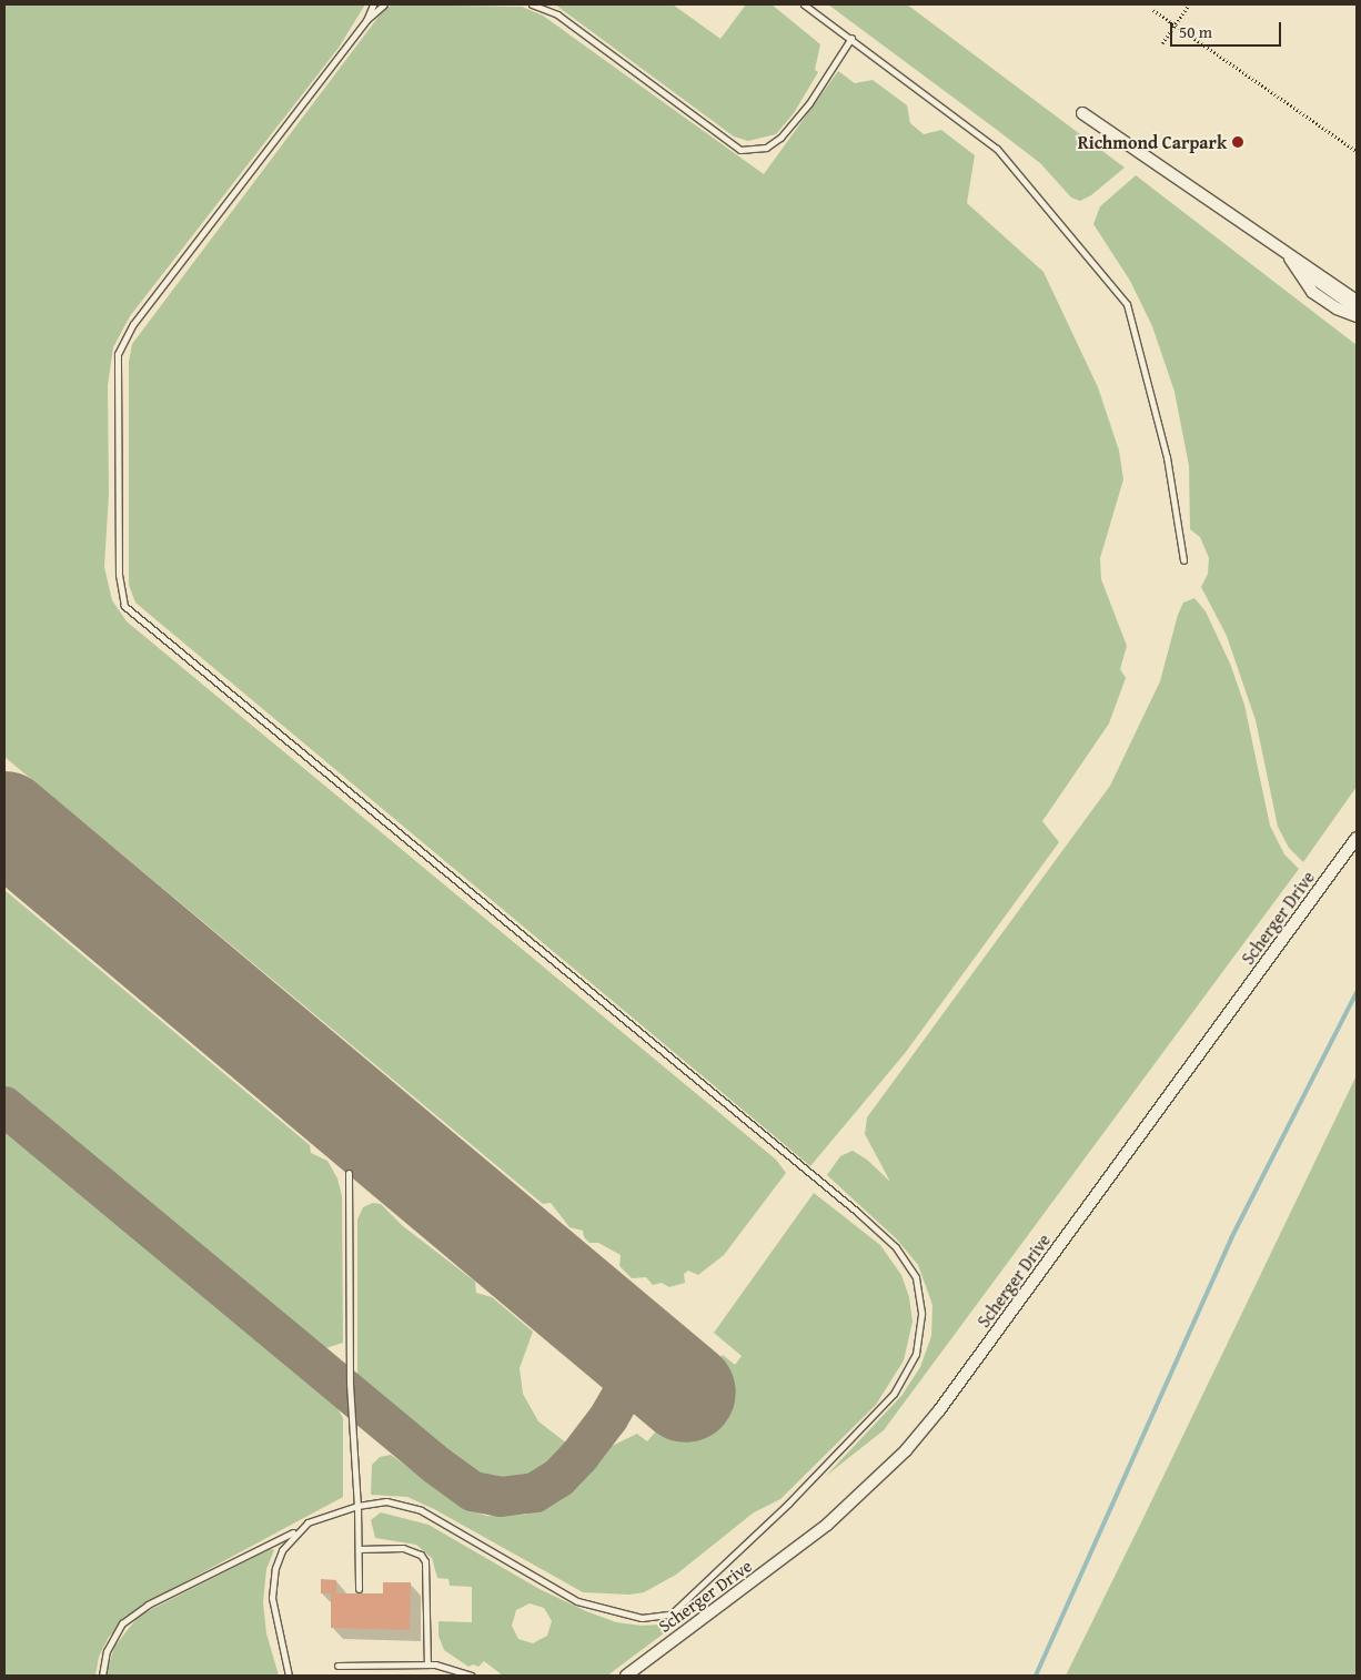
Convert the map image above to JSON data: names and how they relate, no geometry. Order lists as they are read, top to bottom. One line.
{"streets":{"street":["Scherger Drive"]},"places":["Richmond Carpark"],"scale_bar":"50 m"}
